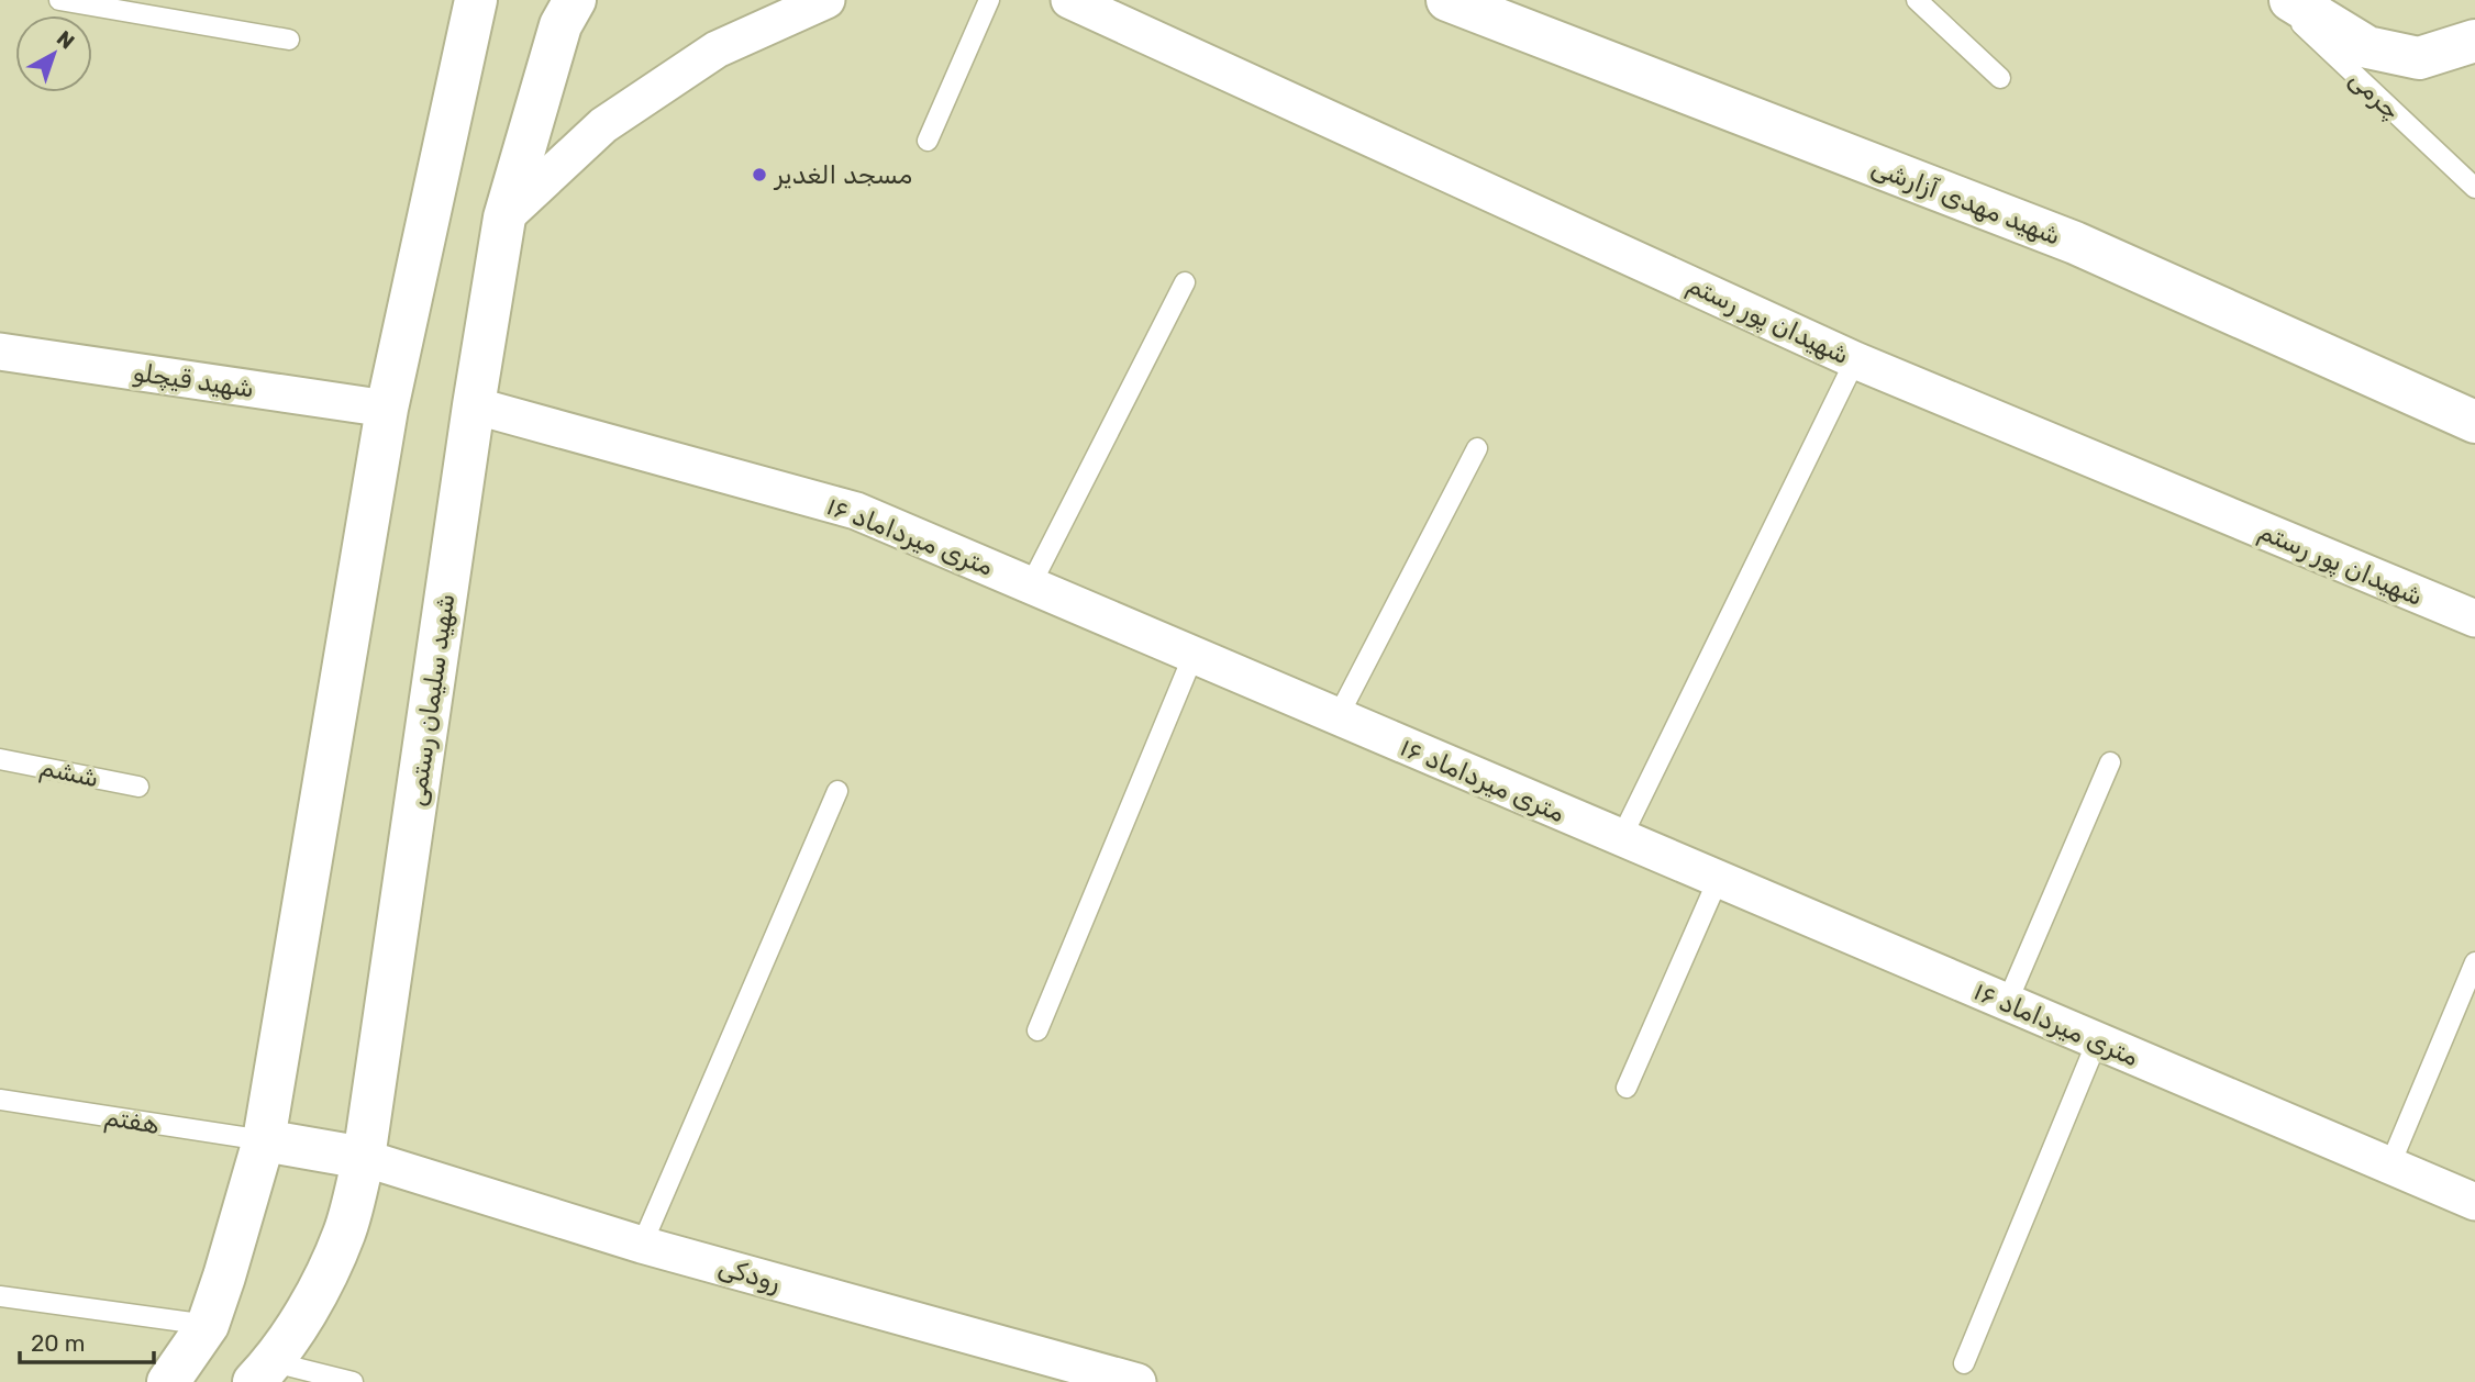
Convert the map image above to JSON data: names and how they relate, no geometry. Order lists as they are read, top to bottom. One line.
{"streets":{"main road":["شهید مهدی آزارشی","شهید سلیمان رستمی"],"street":["شهیدان پور رستم","شهید قیچلو","۱۶ متری میرداماد","رودکی"],"lane":["چرمی","ششم","هفتم"]},"crossings":[["۱۶ متری میرداماد","شهید سلیمان رستمی"],["شهید سلیمان رستمی","رودکی"]],"places":["مسجد الغدیر"],"scale_bar":"20 m","north":"top right"}
